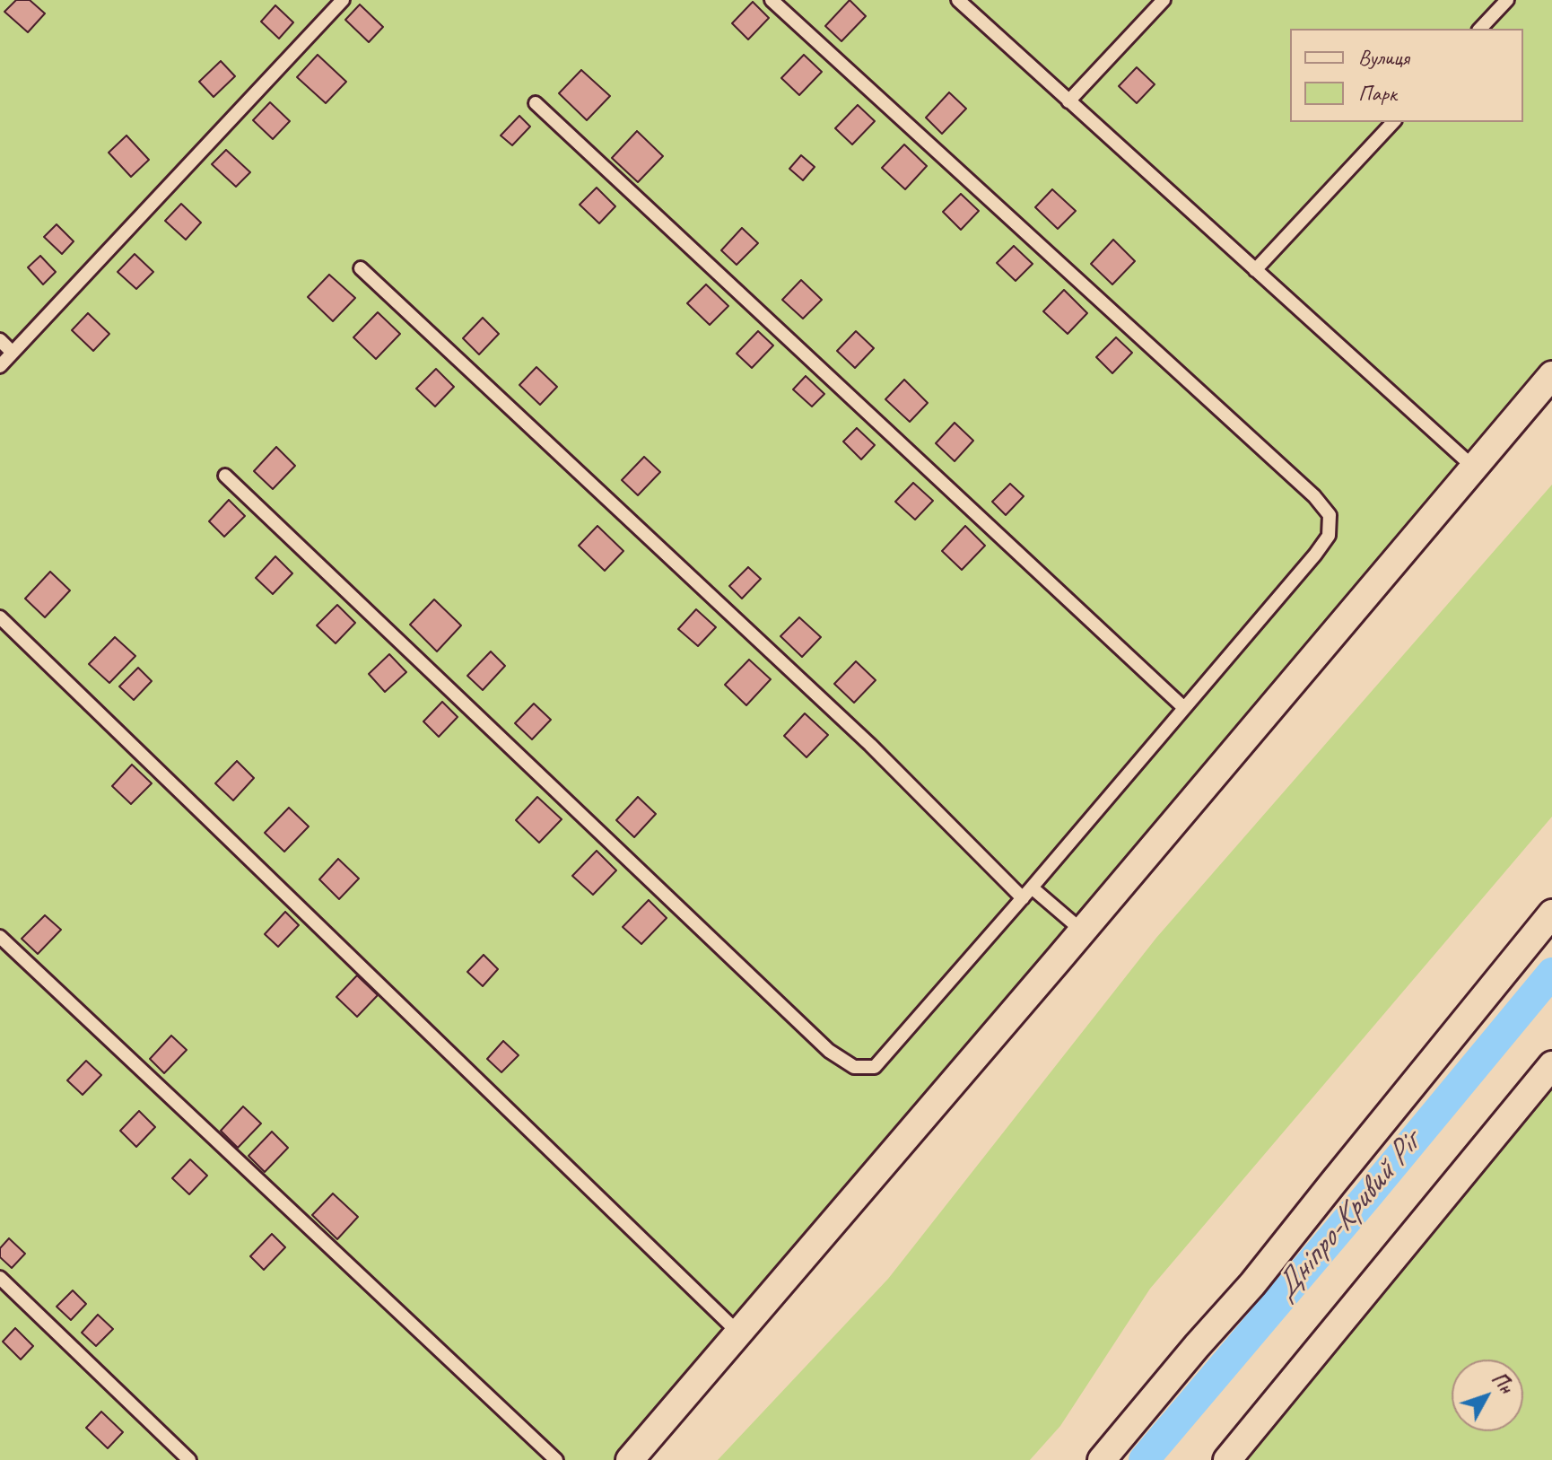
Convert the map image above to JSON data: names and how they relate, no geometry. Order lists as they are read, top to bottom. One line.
{"water":["Дніпро-Кривий Ріг"],"legend":["Вулиця","Парк"],"north":"top right"}
